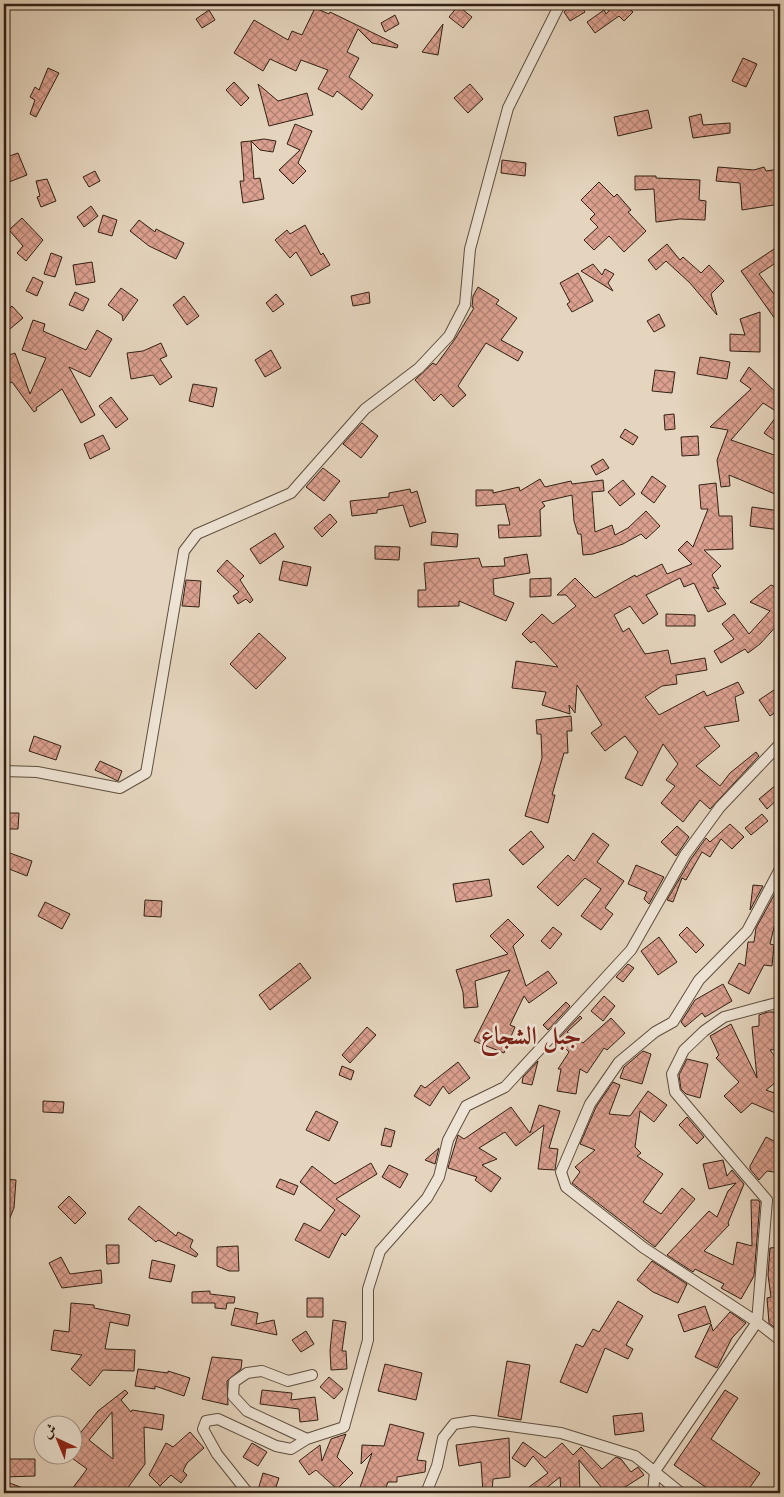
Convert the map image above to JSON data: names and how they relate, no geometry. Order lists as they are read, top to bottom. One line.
{"districts":["جبل الشجاع"],"north":"top left"}
